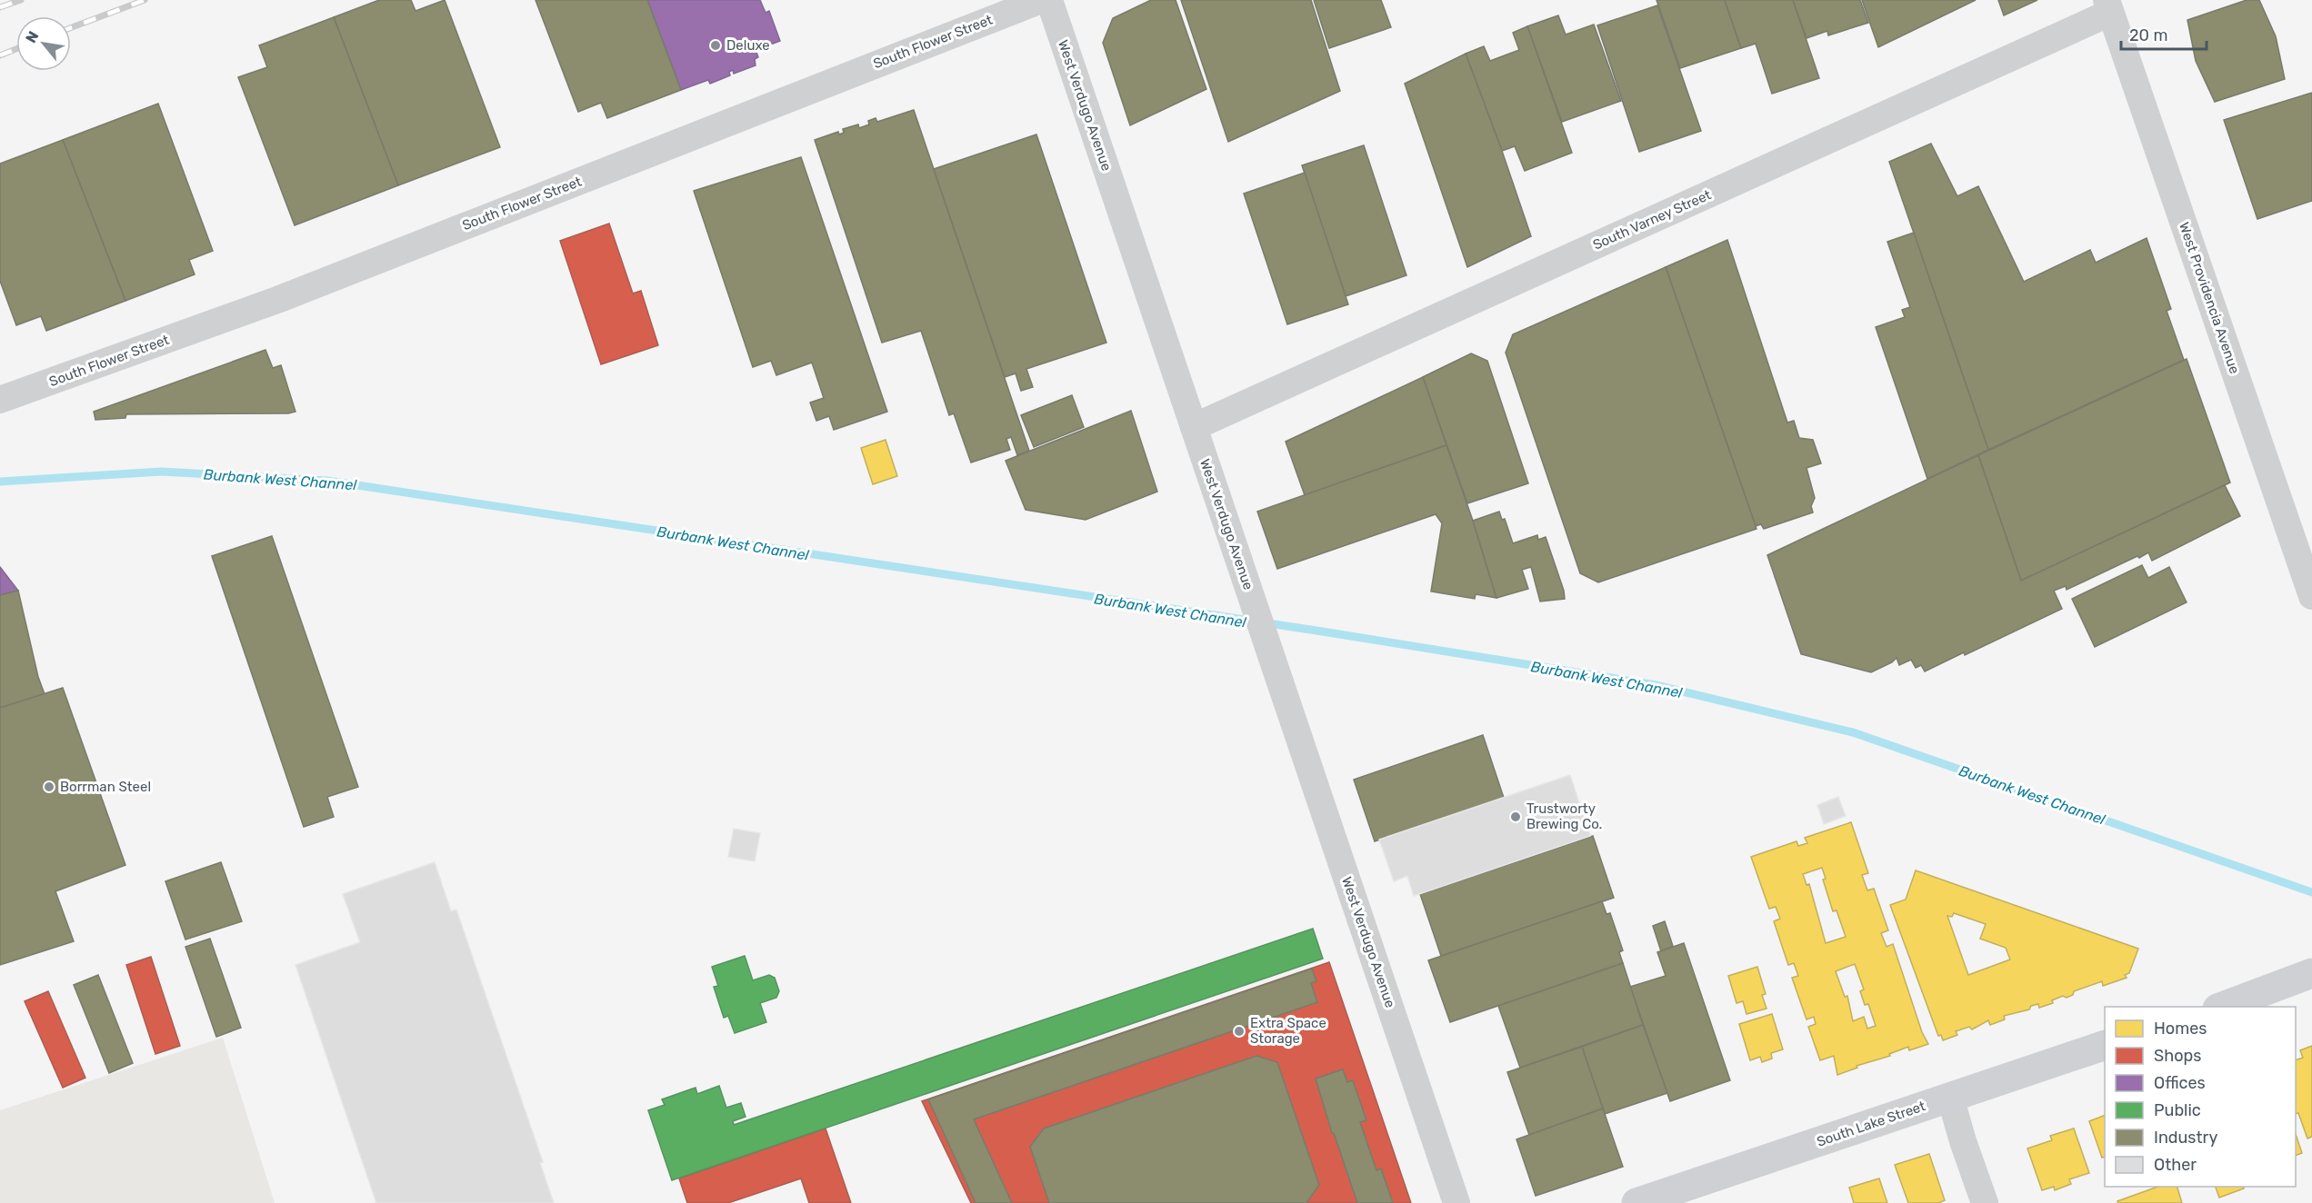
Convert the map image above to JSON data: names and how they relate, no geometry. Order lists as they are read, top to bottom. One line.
{"streets":{"street":["South Flower Street","West Verdugo Avenue","South Varney Street","West Providencia Avenue","South Lake Street"]},"crossings":[["West Verdugo Avenue","South Varney Street"],["South Varney Street","West Providencia Avenue"]],"water":["Burbank West Channel"],"places":["Deluxe","Borrman Steel","Trustworty Brewing Co.","Extra Space Storage"],"legend":["Homes","Shops","Offices","Public","Industry","Other"],"scale_bar":"20 m","north":"top left"}
